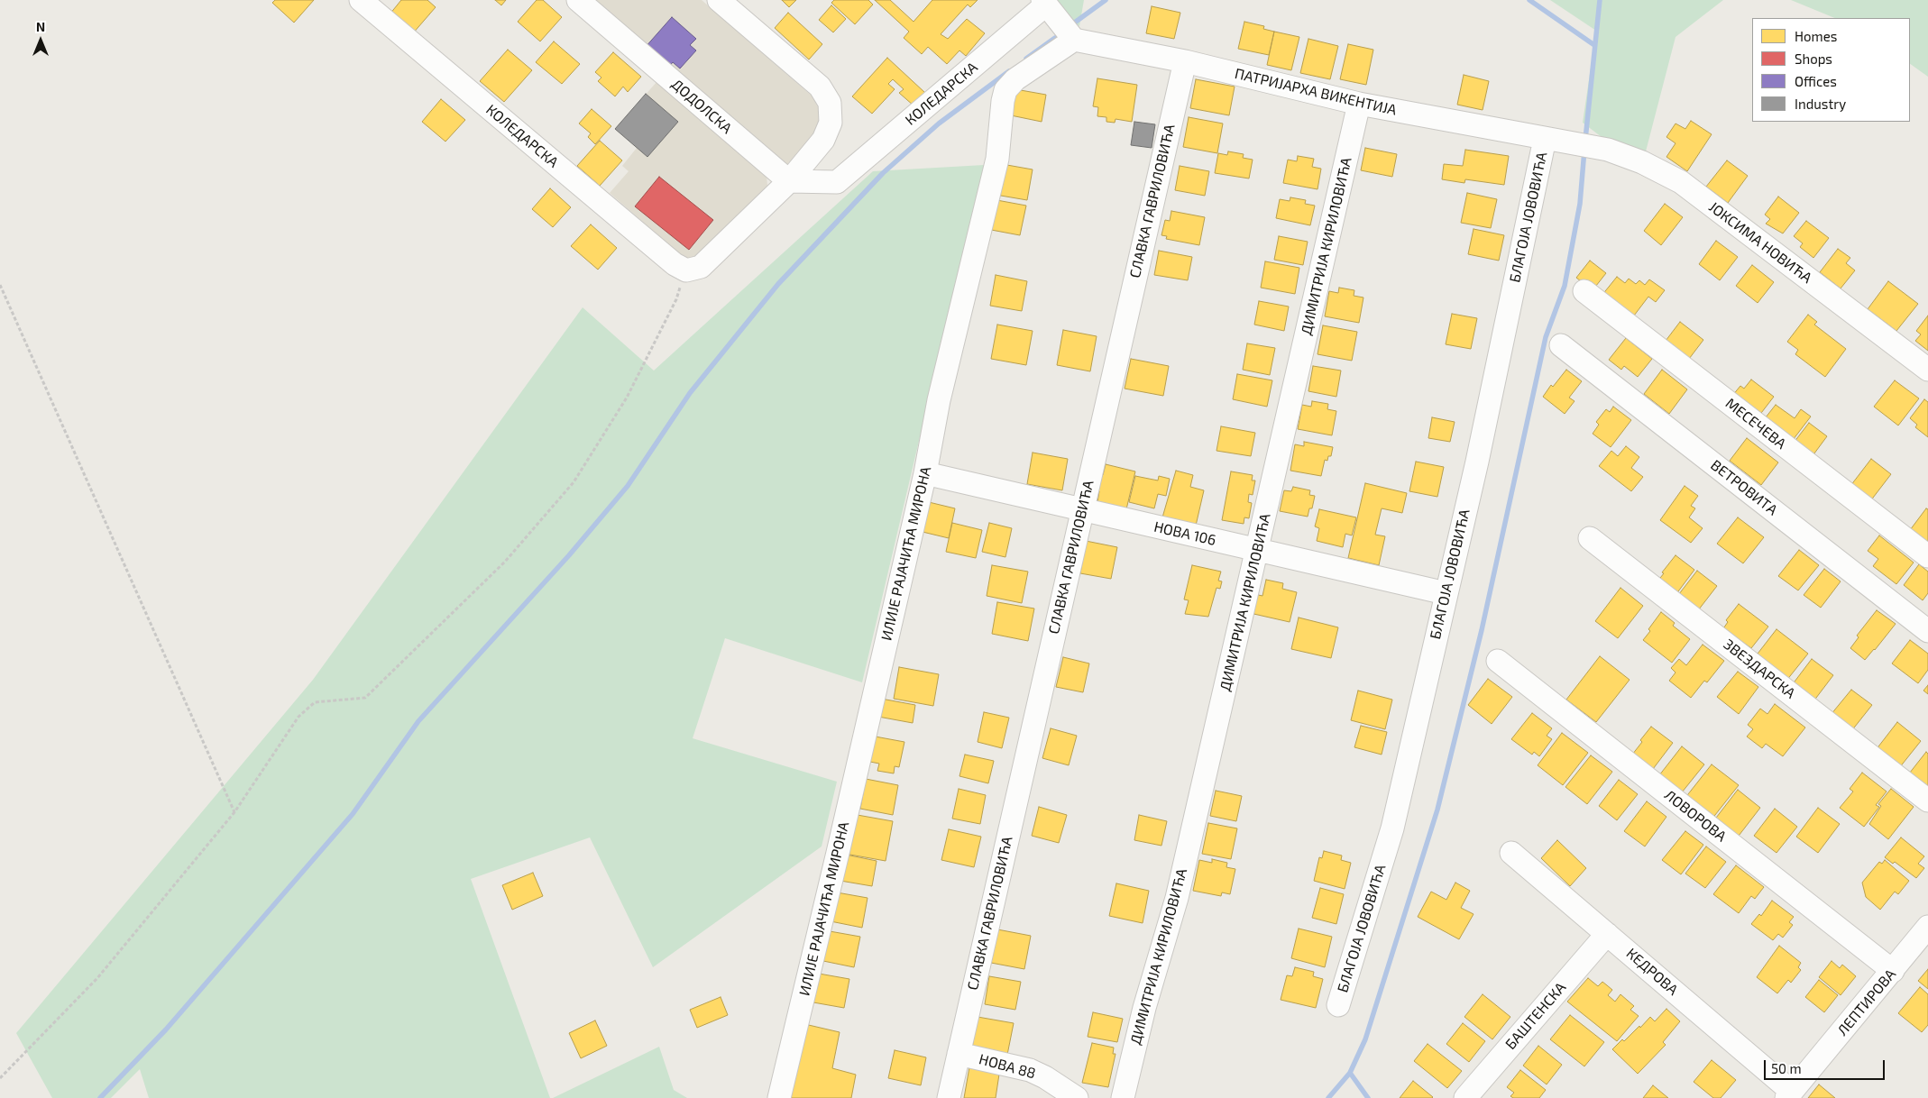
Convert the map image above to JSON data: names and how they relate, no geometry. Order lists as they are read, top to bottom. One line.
{"streets":{"street":["ПАТРИЈАРХА ВИКЕНТИЈА","КОЛЕДАРСКА","ДОДОЛСКА","СЛАВКА ГАВРИЛОВИЋА","БЛАГОЈА ЈОВОВИЋА","ЈОКСИМА НОВИЋА","ДИМИТРИЈА КИРИЛОВИЋА","МЕСЕЧЕВА","ВЕТРОВИТА","НОВА 106","ИЛИЈЕ РАЈАЧИЋА МИРОНА","ЗВЕЗДАРСКА","ЛОВОРОВА","КЕДРОВА","ЛЕПТИРОВА","БАШТЕНСКА","НОВА 88"]},"crossings":[["ПАТРИЈАРХА ВИКЕНТИЈА","СЛАВКА ГАВРИЛОВИЋА"],["ПАТРИЈАРХА ВИКЕНТИЈА","БЛАГОЈА ЈОВОВИЋА"],["ПАТРИЈАРХА ВИКЕНТИЈА","ЈОКСИМА НОВИЋА"],["ПАТРИЈАРХА ВИКЕНТИЈА","ДИМИТРИЈА КИРИЛОВИЋА"],["ПАТРИЈАРХА ВИКЕНТИЈА","ИЛИЈЕ РАЈАЧИЋА МИРОНА"],["СЛАВКА ГАВРИЛОВИЋА","НОВА 106"],["СЛАВКА ГАВРИЛОВИЋА","НОВА 88"],["БЛАГОЈА ЈОВОВИЋА","НОВА 106"],["ДИМИТРИЈА КИРИЛОВИЋА","НОВА 106"],["НОВА 106","ИЛИЈЕ РАЈАЧИЋА МИРОНА"],["ЛОВОРОВА","ЛЕПТИРОВА"],["КЕДРОВА","ЛЕПТИРОВА"],["КЕДРОВА","БАШТЕНСКА"]],"legend":["Homes","Shops","Offices","Industry"],"scale_bar":"50 m","north":"top"}
